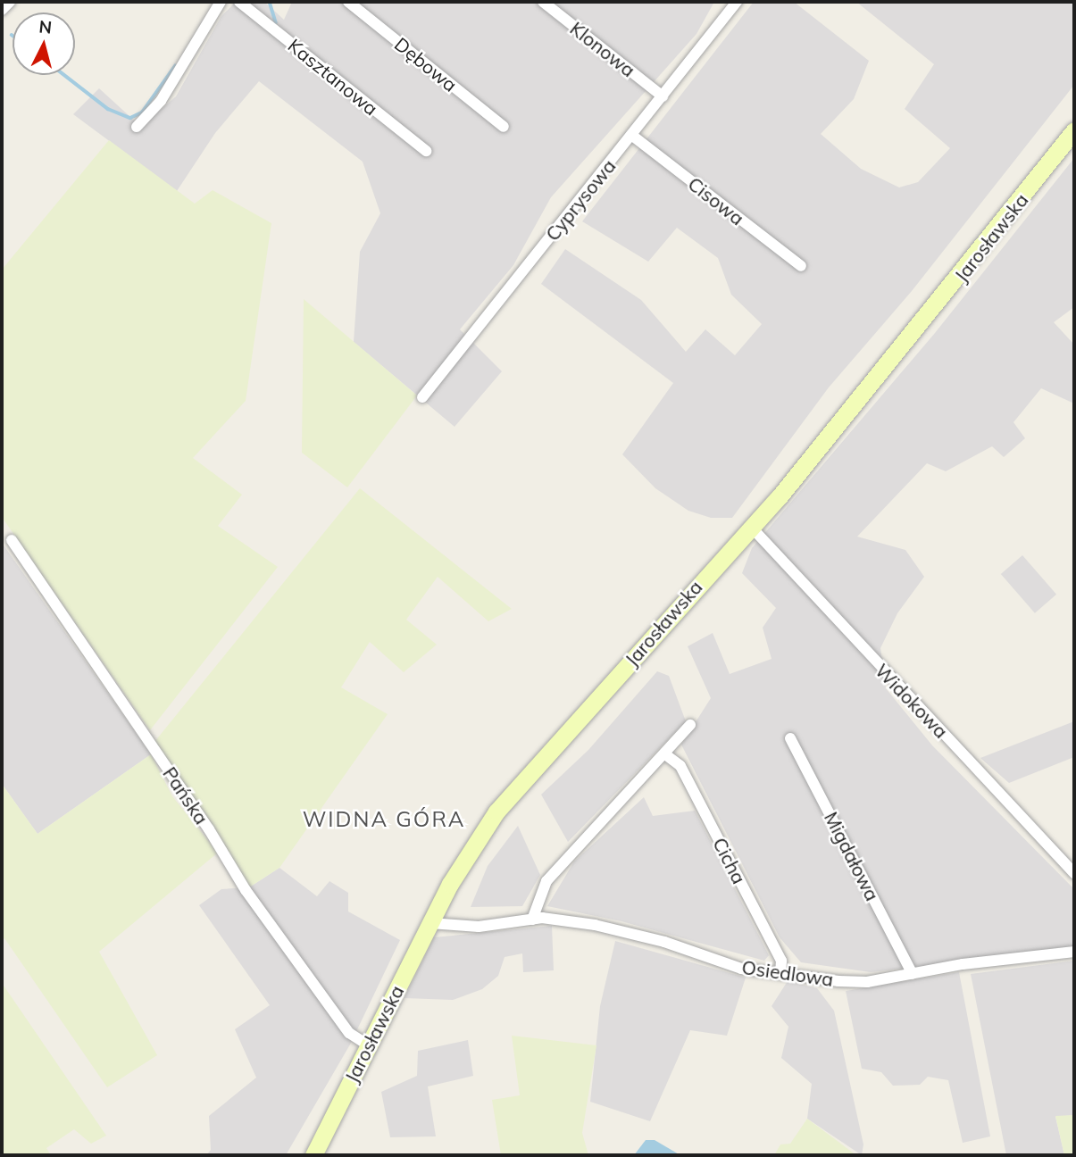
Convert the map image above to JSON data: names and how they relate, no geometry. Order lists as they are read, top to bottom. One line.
{"streets":{"main road":["Jarosławska"],"street":["Klonowa","Dębowa","Kasztanowa","Cyprysowa","Cisowa","Widokowa","Pańska","Migdałowa","Cicha","Osiedlowa"]},"crossings":[["Klonowa","Cyprysowa"],["Cyprysowa","Cisowa"],["Jarosławska","Widokowa"],["Jarosławska","Pańska"],["Jarosławska","Osiedlowa"],["Migdałowa","Osiedlowa"],["Cicha","Osiedlowa"]],"districts":["WIDNA GÓRA"],"north":"top"}
